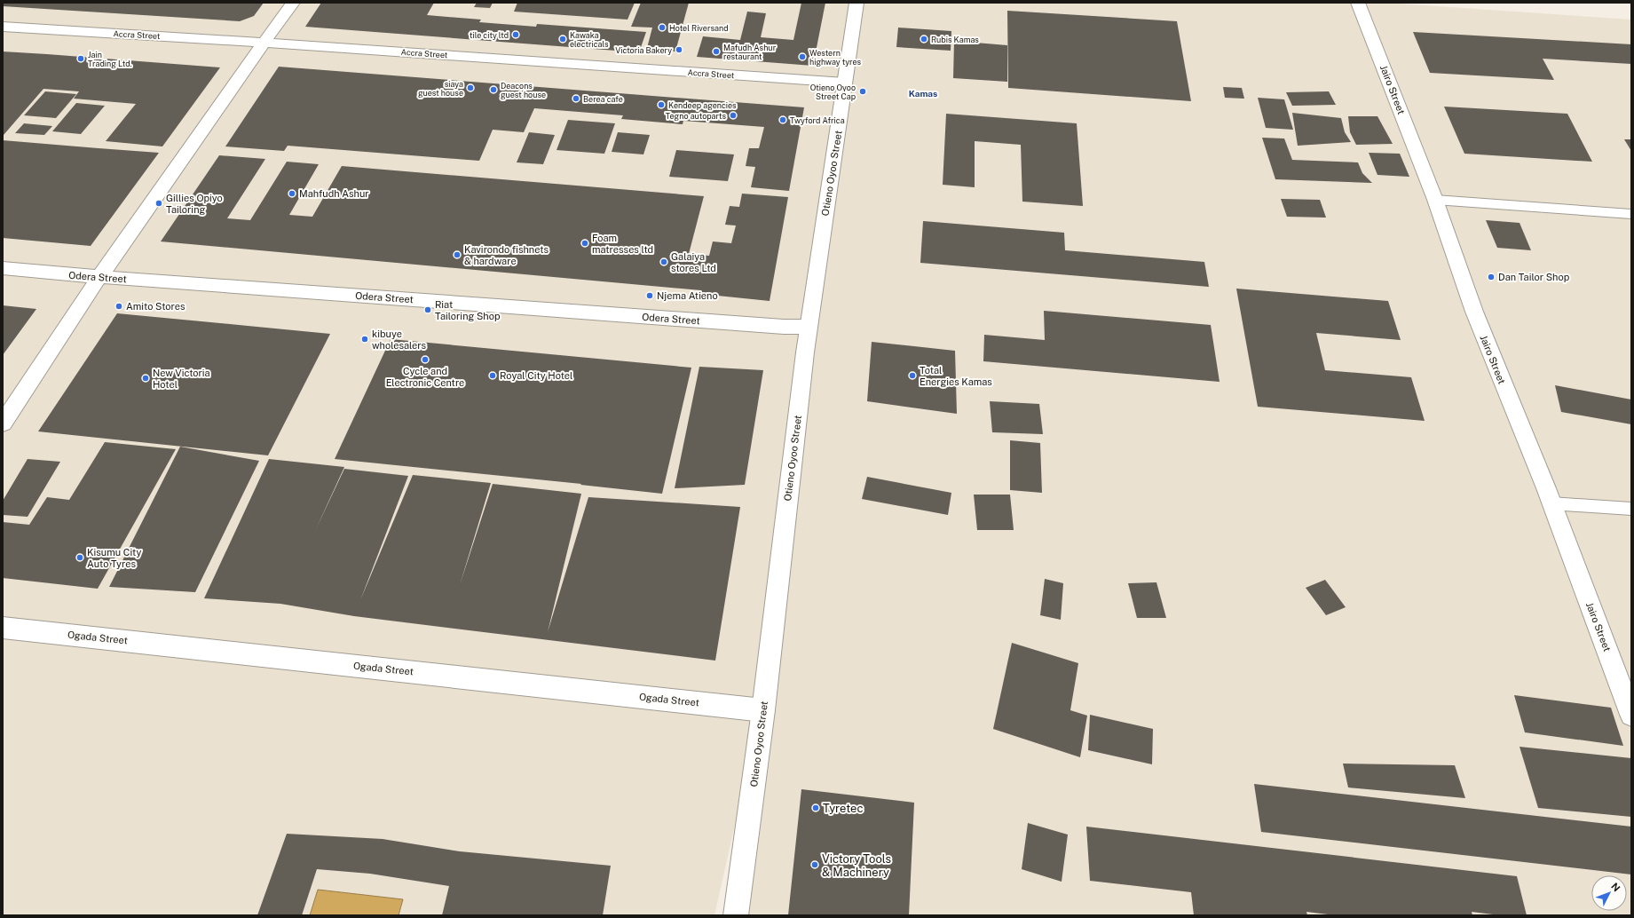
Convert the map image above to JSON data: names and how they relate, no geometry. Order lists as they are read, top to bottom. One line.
{"streets":{"main road":["Accra Street","Jairo Street","Otieno Oyoo Street","Odera Street","Ogada Street"]},"crossings":[["Accra Street","Otieno Oyoo Street"],["Otieno Oyoo Street","Odera Street"],["Otieno Oyoo Street","Ogada Street"]],"districts":["Kamas"],"places":["Hotel Riversand","tile city ltd","Kawaka electricals","Rubis Kamas","Victoria Bakery","Mafudh Ashur restaurant","Western highway tyres","Jain Trading Ltd.","siaya guest house","Deacons guest house","Otieno Oyoo Street Cap","Berea cafe","Kendeep agencies","Tegno autoparts","Twyford Africa","Mahfudh Ashur","Gillies Opiyo Tailoring","Foam matresses ltd","Kavirondo fishnets & hardware","Galaiya stores Ltd","Dan Tailor Shop","Njema Atieno","Amito Stores","Riat Tailoring Shop","kibuye wholesalers","Cycle and Electronic Centre","Royal City Hotel","Total Energies Kamas","New Victoria Hotel","Kisumu City Auto Tyres","Tyretec","Victory Tools & Machinery"],"north":"top right"}
